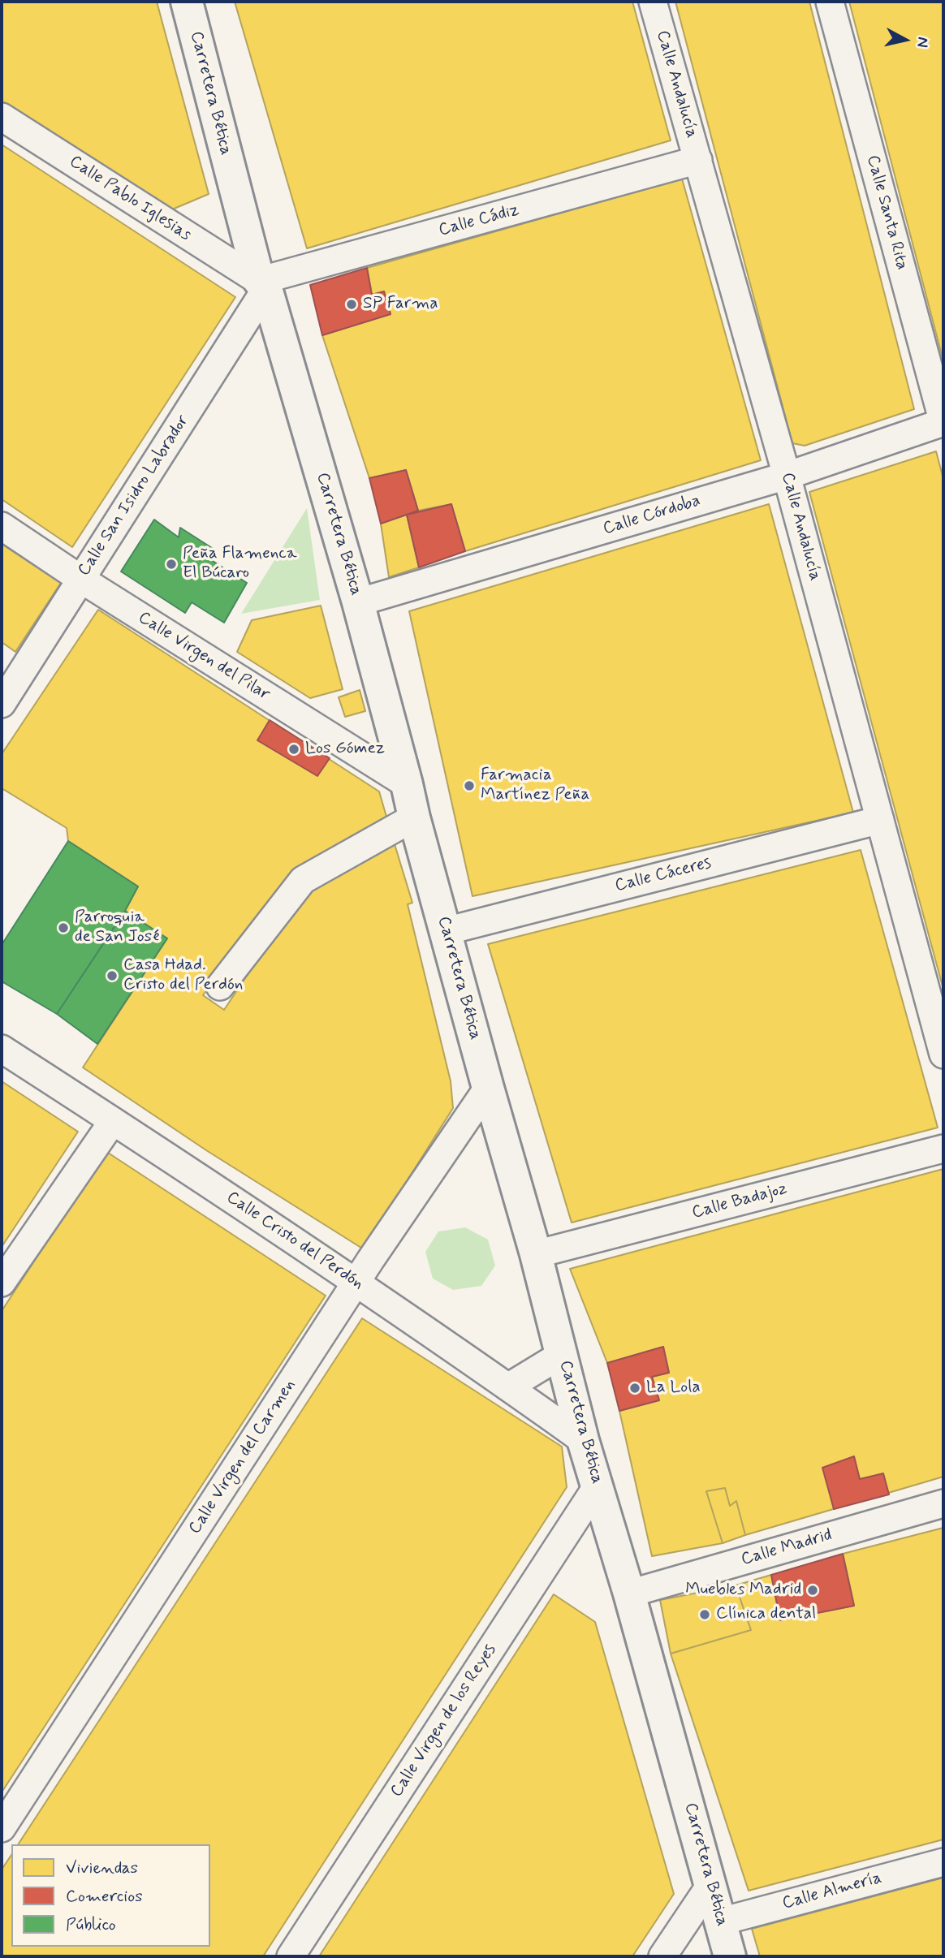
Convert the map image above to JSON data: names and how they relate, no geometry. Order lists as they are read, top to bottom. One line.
{"streets":{"street":["Calle Andalucía","Carretera Bética","Calle Pablo Iglesias","Calle Santa Rita","Calle Cádiz","Calle San Isidro Labrador","Calle Córdoba","Calle Virgen del Pilar","Calle Cáceres","Calle Badajoz","Calle Cristo del Perdón","Calle Virgen del Carmen","Calle Madrid","Calle Virgen de los Reyes","Calle Almería"]},"crossings":[["Calle Andalucía","Calle Cádiz"],["Calle Andalucía","Calle Córdoba"],["Calle Andalucía","Calle Cáceres"],["Carretera Bética","Calle Pablo Iglesias"],["Carretera Bética","Calle Cádiz"],["Carretera Bética","Calle San Isidro Labrador"],["Carretera Bética","Calle Córdoba"],["Carretera Bética","Calle Virgen del Pilar"],["Carretera Bética","Calle Cáceres"],["Carretera Bética","Calle Badajoz"],["Carretera Bética","Calle Cristo del Perdón"],["Carretera Bética","Calle Virgen del Carmen"],["Carretera Bética","Calle Madrid"],["Carretera Bética","Calle Virgen de los Reyes"],["Carretera Bética","Calle Almería"],["Calle Pablo Iglesias","Calle Cádiz"],["Calle Pablo Iglesias","Calle San Isidro Labrador"],["Calle Santa Rita","Calle Córdoba"],["Calle Cádiz","Calle San Isidro Labrador"],["Calle San Isidro Labrador","Calle Virgen del Pilar"],["Calle Cristo del Perdón","Calle Virgen del Carmen"]],"places":["SP Farma","Peña Flamenca El Búcaro","Los Gómez","Farmacia Martínez Peña","Parroquia de San José","Casa Hdad. Cristo del Perdón","La Lola","Muebles Madrid","Clínica dental"],"legend":["Viviendas","Comercios","Público"],"north":"right"}
